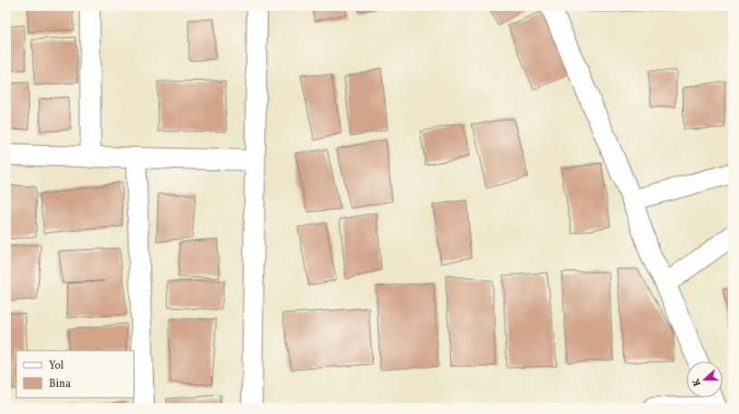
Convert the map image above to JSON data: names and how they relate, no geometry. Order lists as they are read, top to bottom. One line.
{"legend":["Yol","Bina"],"north":"left"}
